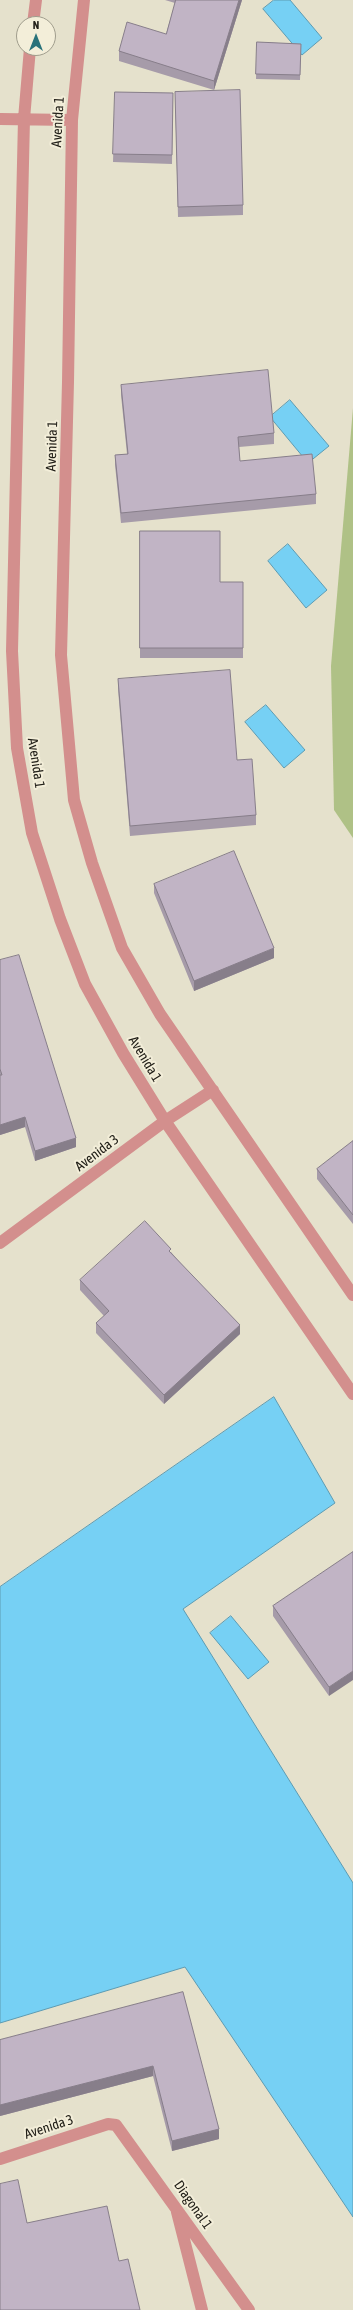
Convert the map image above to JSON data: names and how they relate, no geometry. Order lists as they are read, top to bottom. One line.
{"streets":{"street":["Avenida 1","Avenida 3","Diagonal 1"]},"crossings":[["Avenida 1","Avenida 3"],["Avenida 3","Diagonal 1"]],"north":"top"}
